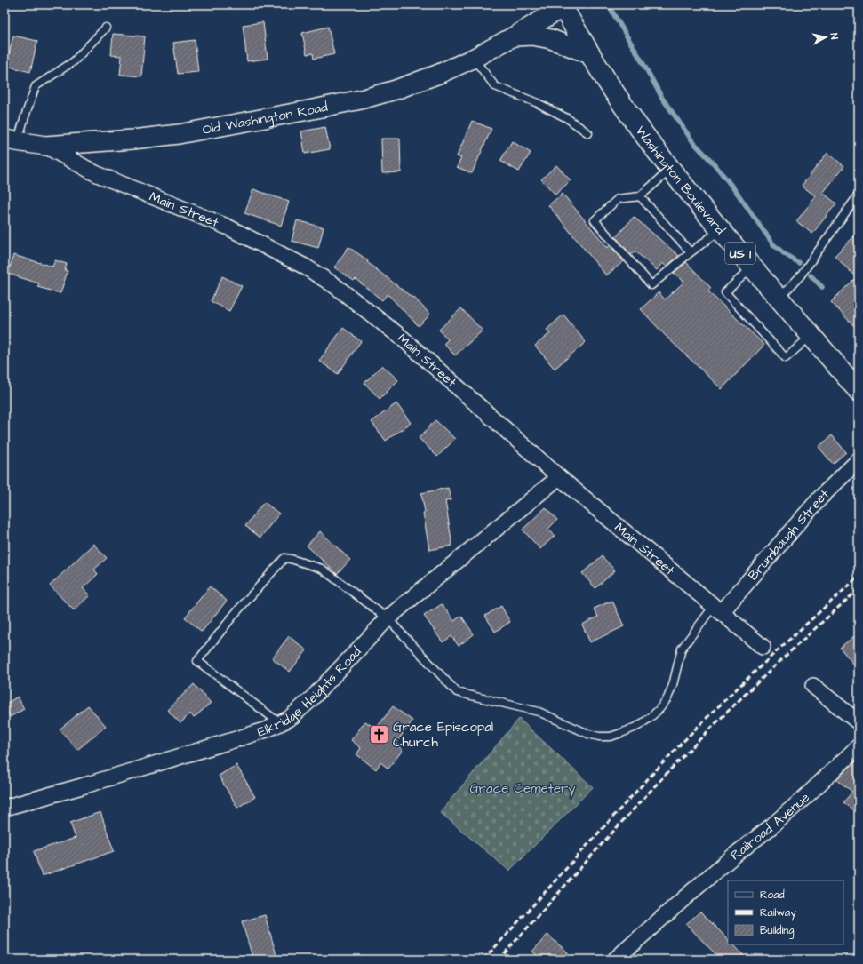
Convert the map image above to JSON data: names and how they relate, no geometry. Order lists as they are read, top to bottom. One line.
{"streets":{"main road":["Washington Boulevard","US 1"],"street":["Old Washington Road","Main Street","Brumbaugh Street","Elkridge Heights Road","Railroad Avenue"]},"crossings":[["Old Washington Road","Washington Boulevard"],["Old Washington Road","Main Street"],["Main Street","Brumbaugh Street"],["Main Street","Elkridge Heights Road"]],"parks":["Grace Cemetery"],"places":{"church":["Grace Episcopal Church"]},"legend":["Road","Railway","Building"],"north":"right"}
